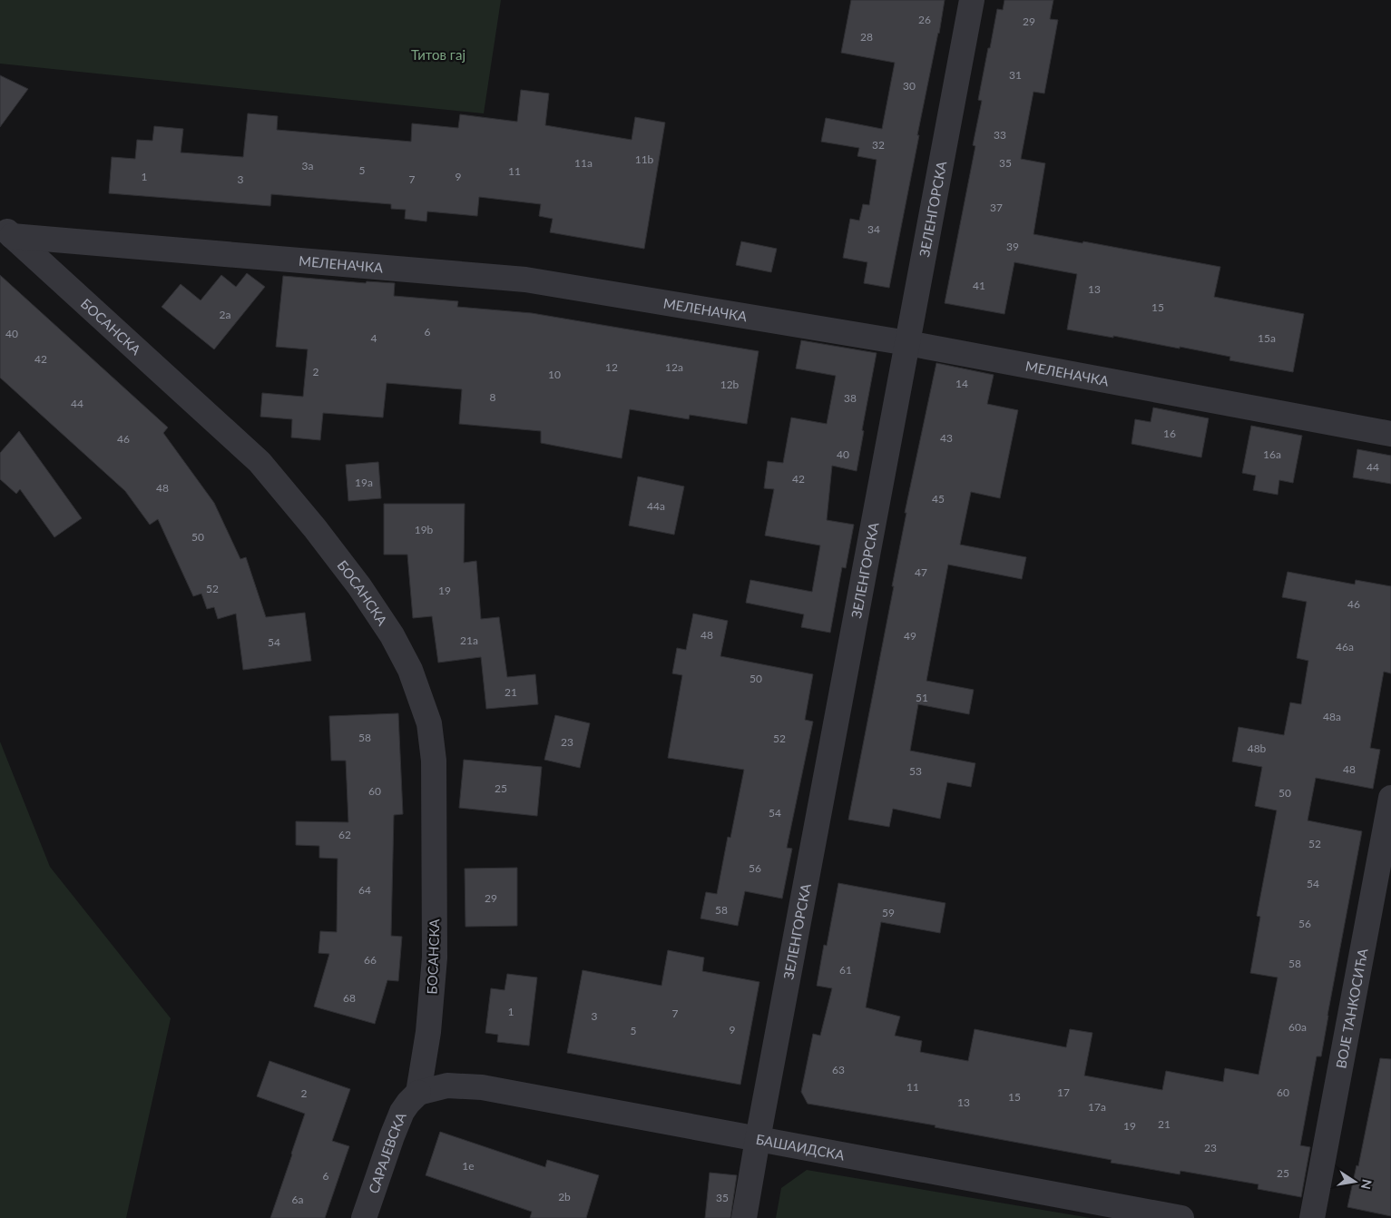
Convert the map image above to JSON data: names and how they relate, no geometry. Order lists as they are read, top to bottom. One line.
{"streets":{"street":["ЗЕЛЕНГОРСКА","МЕЛЕНАЧКА","БОСАНСКА","ВОЈЕ ТАНКОСИЋА","БАШАИДСКА","САРАЈЕВСКА"]},"crossings":[["ЗЕЛЕНГОРСКА","МЕЛЕНАЧКА"],["ЗЕЛЕНГОРСКА","БАШАИДСКА"],["МЕЛЕНАЧКА","БОСАНСКА"],["БОСАНСКА","БАШАИДСКА"],["БОСАНСКА","САРАЈЕВСКА"],["БАШАИДСКА","САРАЈЕВСКА"]],"parks":["Титов гај"],"house_numbers":["26","29","28","31","30","33","32","11b","11a","35","3a","5","11","1","9","3","7","37","34","39","41","13","15","2a","6","40","4","15a","42","12","12a","2","10","14","12b","8","38","44","16","43","46","40","16a","44","42","19a","48","45","44a","19b","50","47","52","19","46","48","49","21a","54","46a","50","21","51","48a","58","52","23","48b","48","53","25","60","50","54","62","52","56","54","64","29","58","59","56","66","58","61","68","1","7","3","60a","9","5","63","11","17","60","2","15","13","17a","21","19","23","1e","25","6","2b","35","6a"],"north":"right"}
